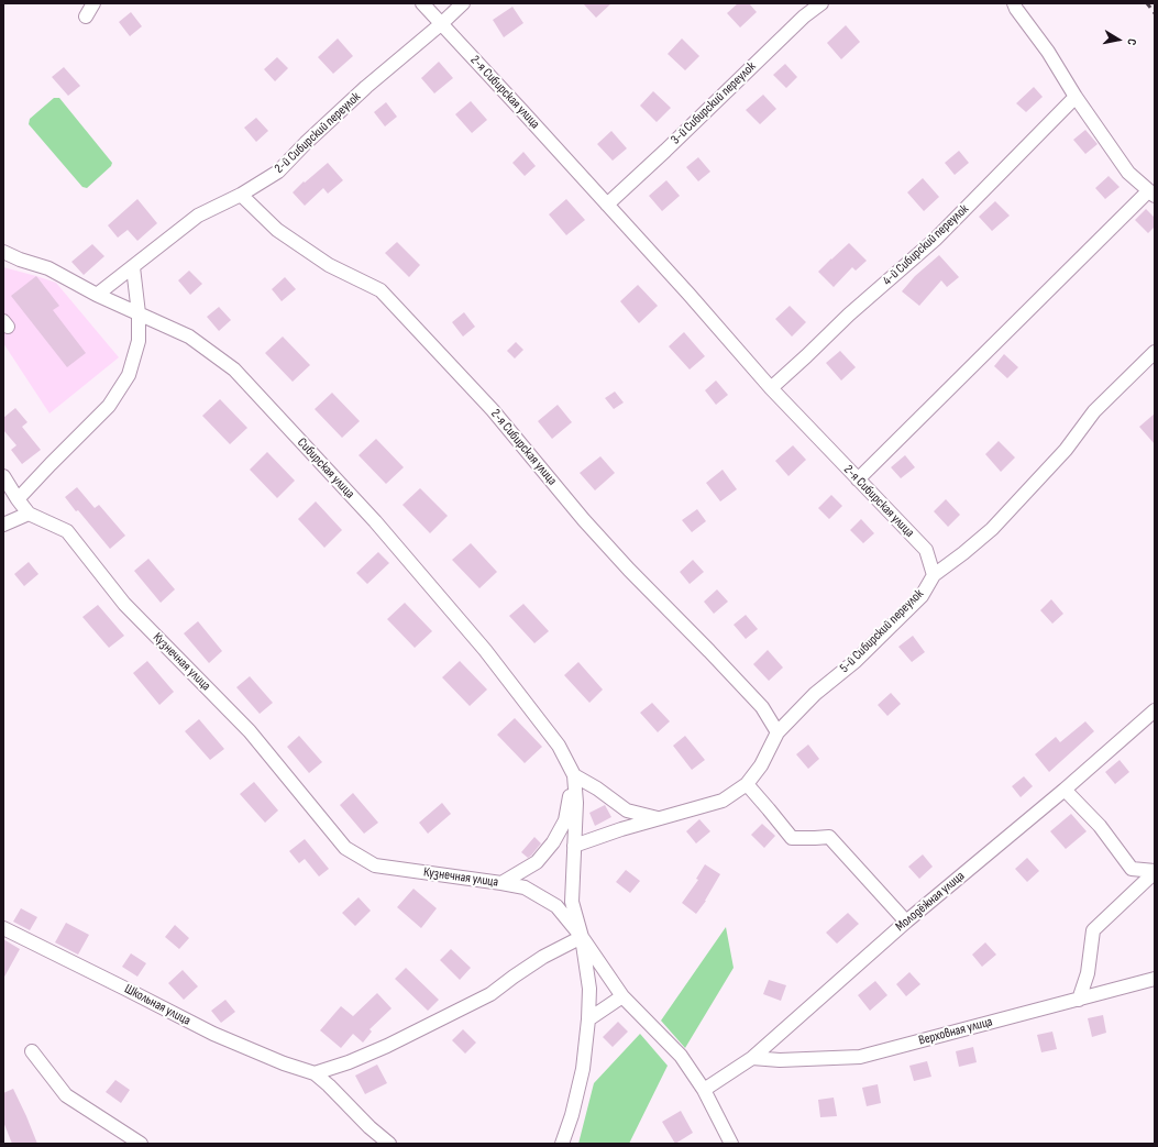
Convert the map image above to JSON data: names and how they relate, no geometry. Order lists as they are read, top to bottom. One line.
{"streets":{"street":["2-я Сибирская улица","3-й Сибирский переулок","2-й Сибирский переулок","4-й Сибирский переулок","Сибирская улица","5-й Сибирский переулок","Кузнечная улица","Молодёжная улица","Школьная улица","Верховная улица"]},"crossings":[["2-я Сибирская улица","3-й Сибирский переулок"],["2-я Сибирская улица","2-й Сибирский переулок"],["2-я Сибирская улица","4-й Сибирский переулок"],["2-я Сибирская улица","5-й Сибирский переулок"],["2-й Сибирский переулок","Сибирская улица"],["Молодёжная улица","Верховная улица"]],"north":"right"}
